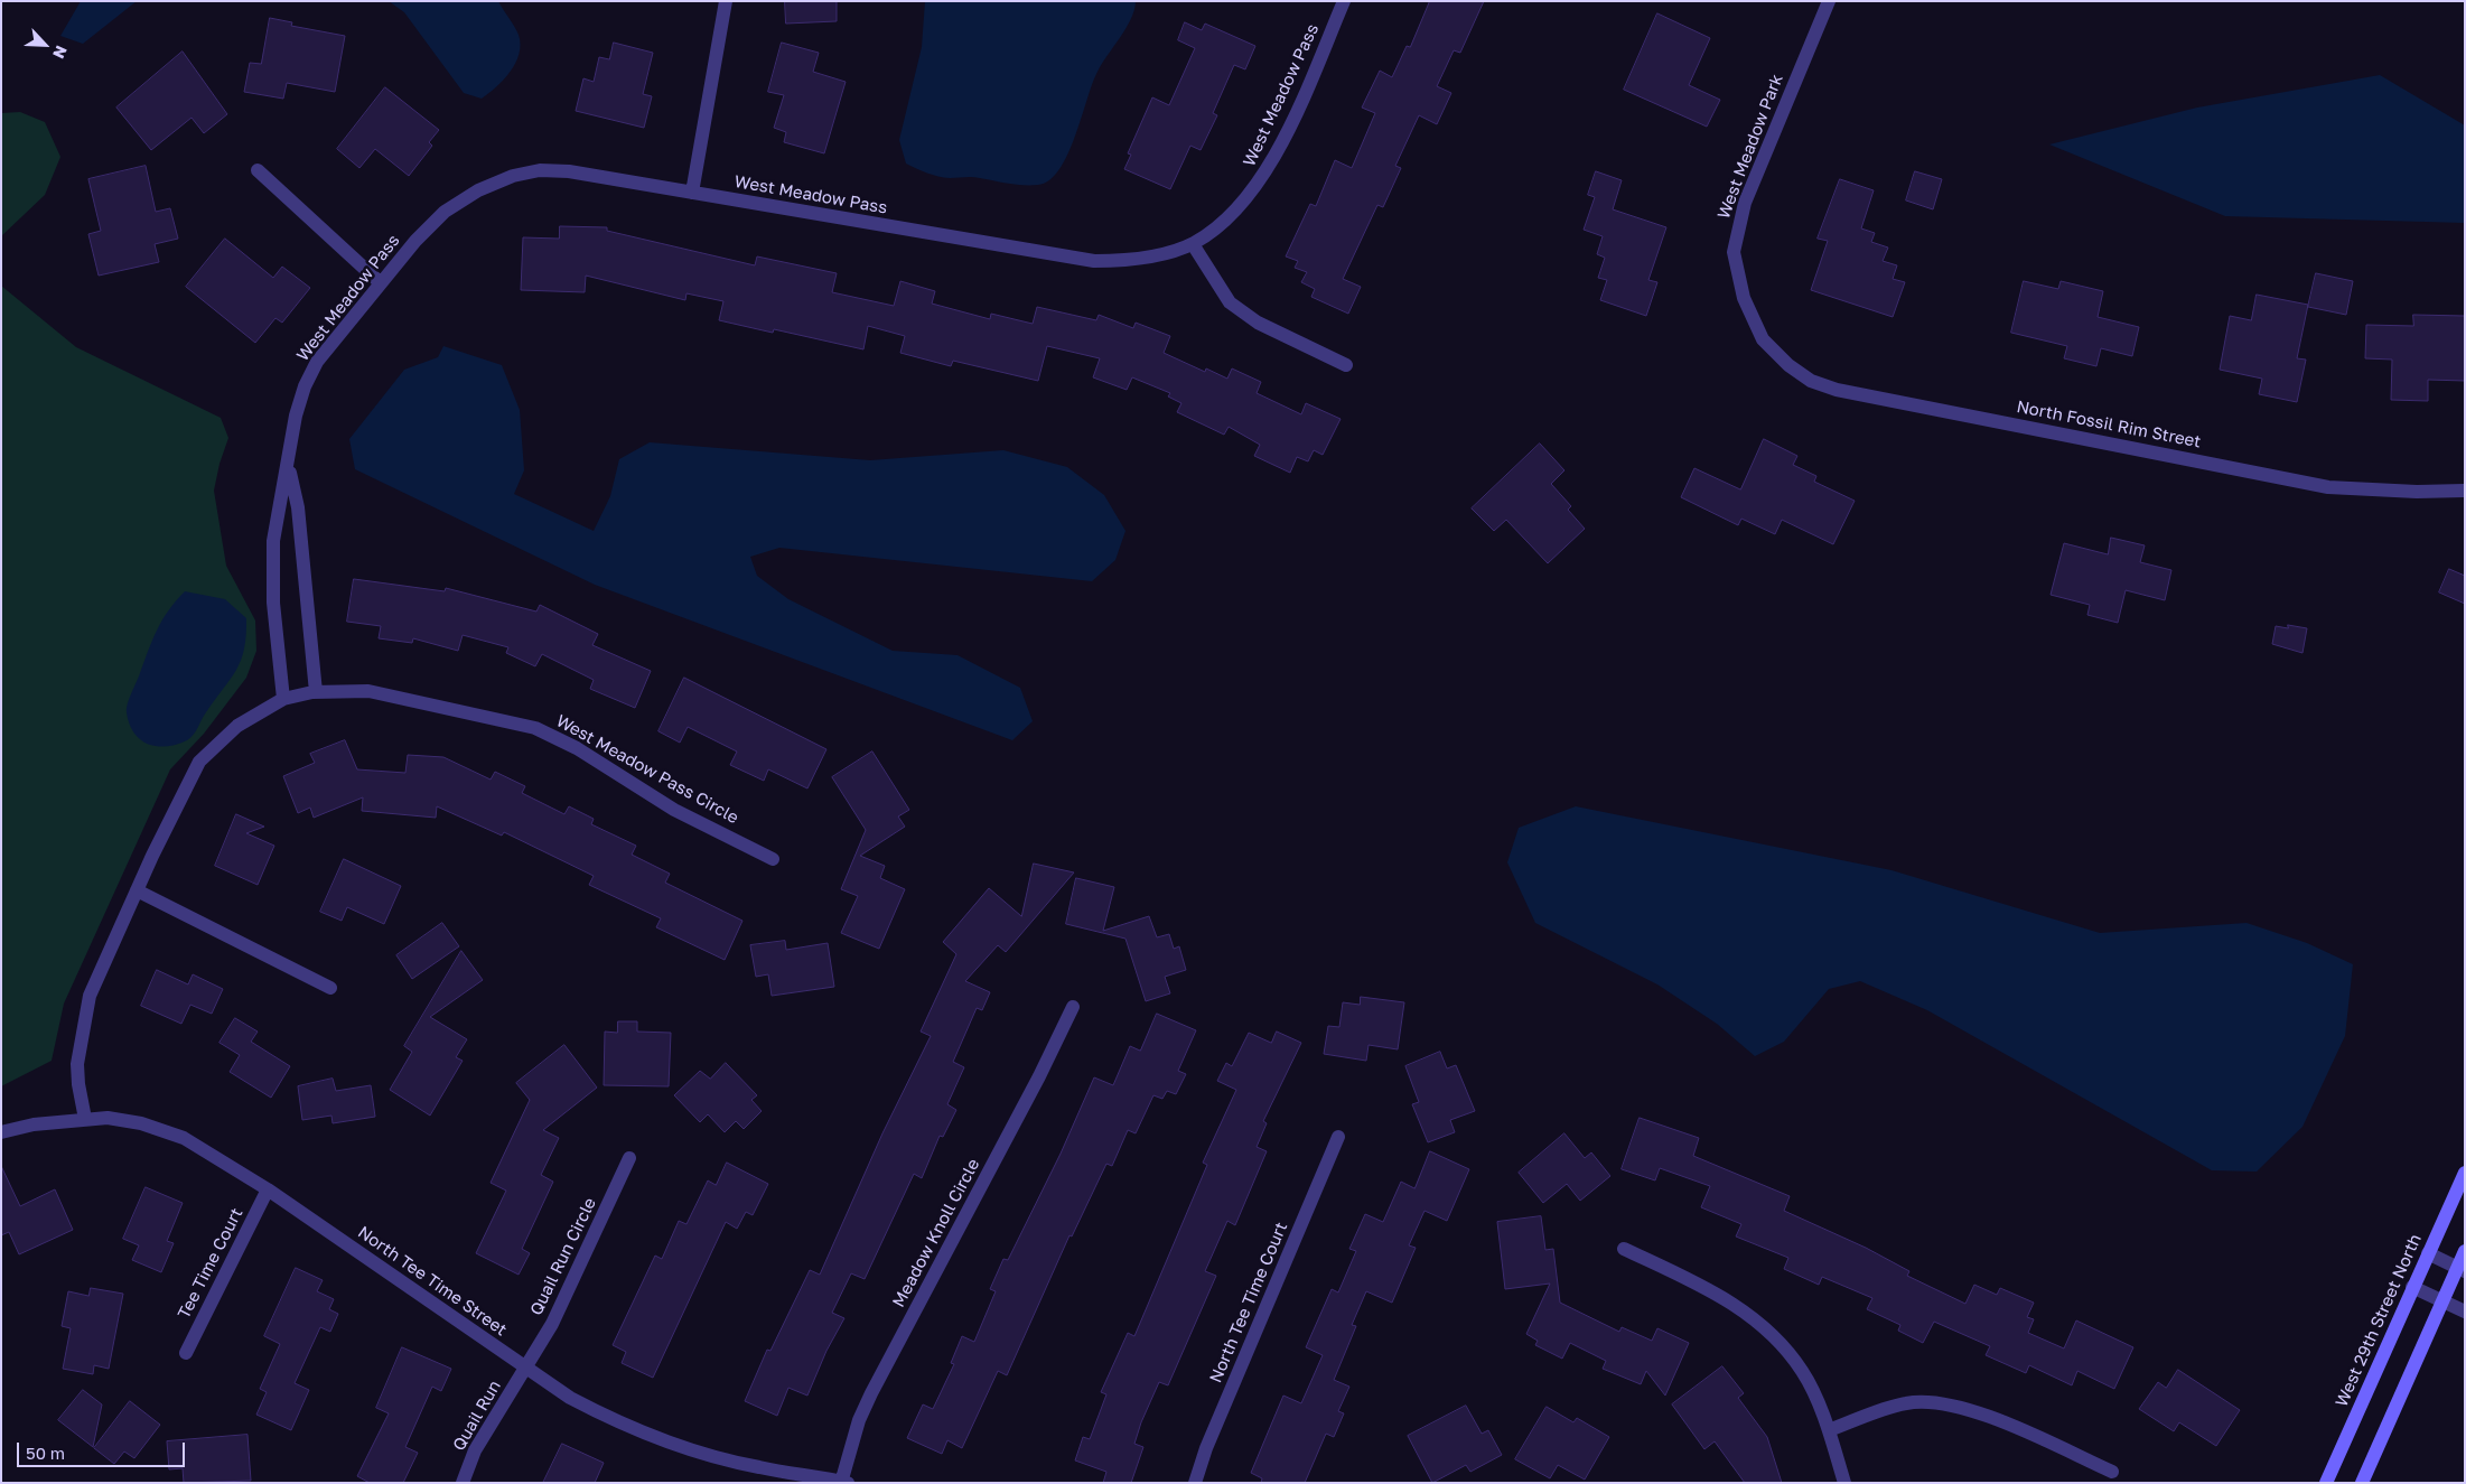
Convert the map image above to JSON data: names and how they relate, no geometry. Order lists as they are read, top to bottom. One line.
{"streets":{"main road":["West 29th Street North"],"street":["West Meadow Pass","West Meadow Park","North Fossil Rim Street","West Meadow Pass Circle","Meadow Knoll Circle","Quail Run Circle","Tee Time Court","North Tee Time Street","North Tee Time Court","Quail Run"]},"crossings":[["West Meadow Pass","West Meadow Pass Circle"],["West Meadow Park","North Fossil Rim Street"],["West Meadow Pass Circle","North Tee Time Street"],["Meadow Knoll Circle","North Tee Time Street"],["Quail Run Circle","North Tee Time Street"],["Quail Run Circle","Quail Run"],["Tee Time Court","North Tee Time Street"],["North Tee Time Street","Quail Run"]],"scale_bar":"50 m","north":"bottom right"}
